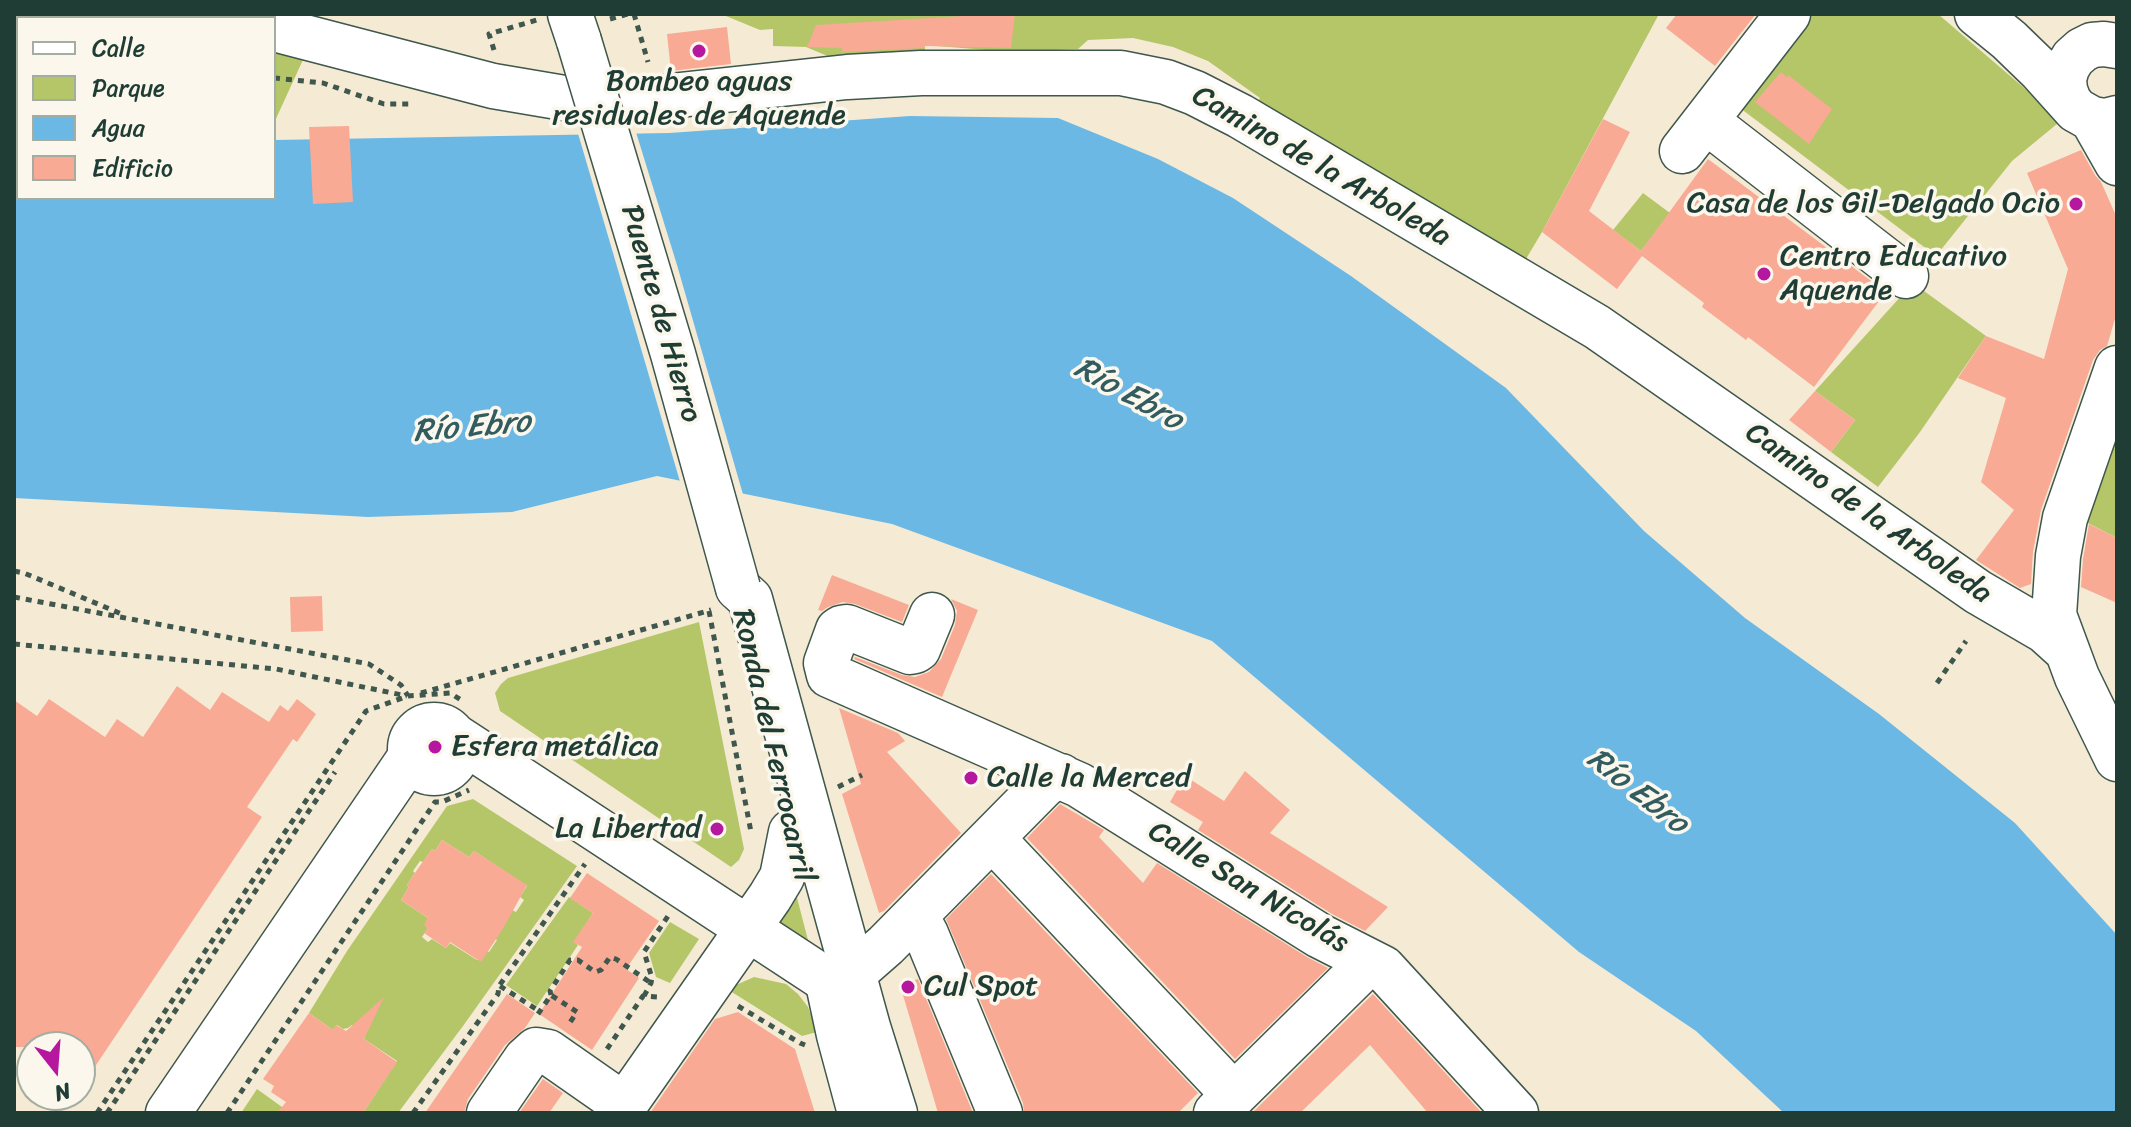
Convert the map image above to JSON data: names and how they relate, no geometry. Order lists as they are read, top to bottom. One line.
{"streets":{"street":["Camino de la Arboleda","Puente de Hierro","Ronda del Ferrocarril","Calle San Nicolás"]},"crossings":[["Puente de Hierro","Ronda del Ferrocarril"]],"water":["Río Ebro"],"places":["Bombeo aguas residuales de Aquende","Casa de los Gil-Delgado Ocio","Centro Educativo Aquende","Esfera metálica","Calle la Merced","La Libertad","Cul Spot"],"legend":["Calle","Parque","Agua","Edificio"],"north":"bottom"}
